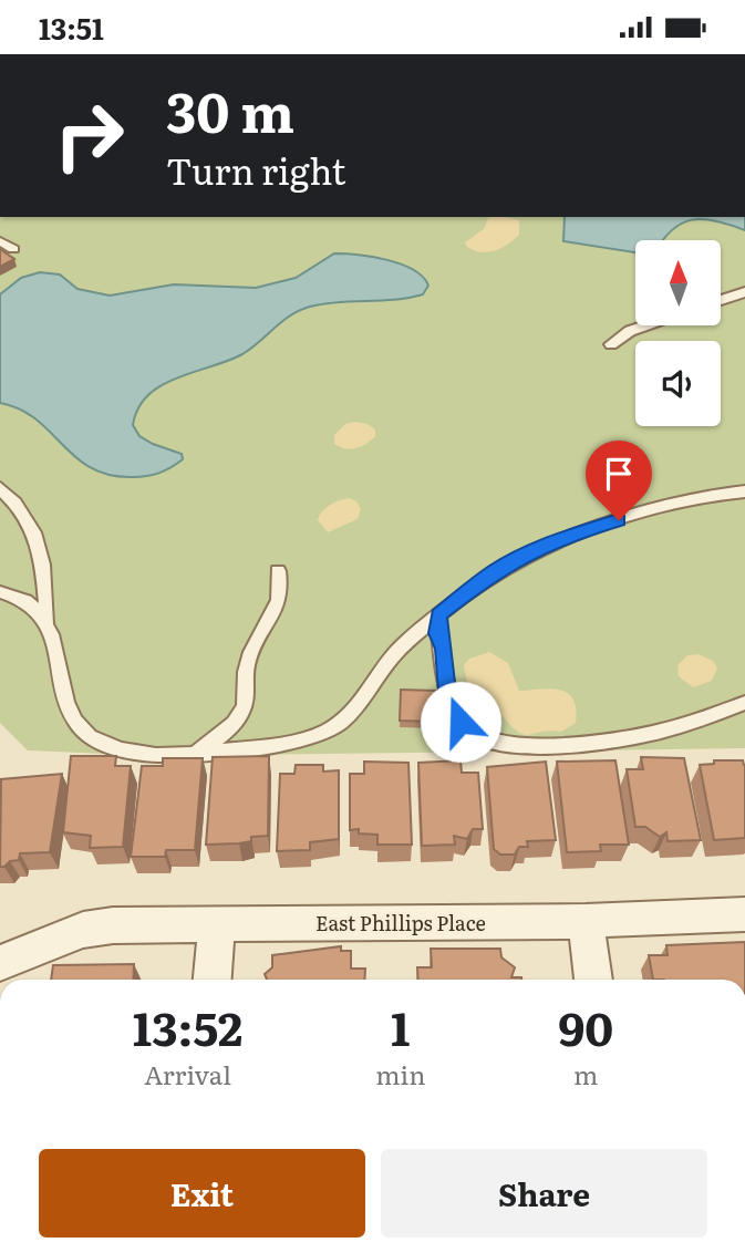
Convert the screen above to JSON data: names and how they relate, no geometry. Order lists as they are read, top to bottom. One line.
{"streets":{"street":["East Phillips Place"]},"north":"top","page":{"status":"13:51","turn":["30 m","Turn right"],"eta":["13:52","Arrival","1","min","90","m"],"buttons":["Exit","Share"]}}
